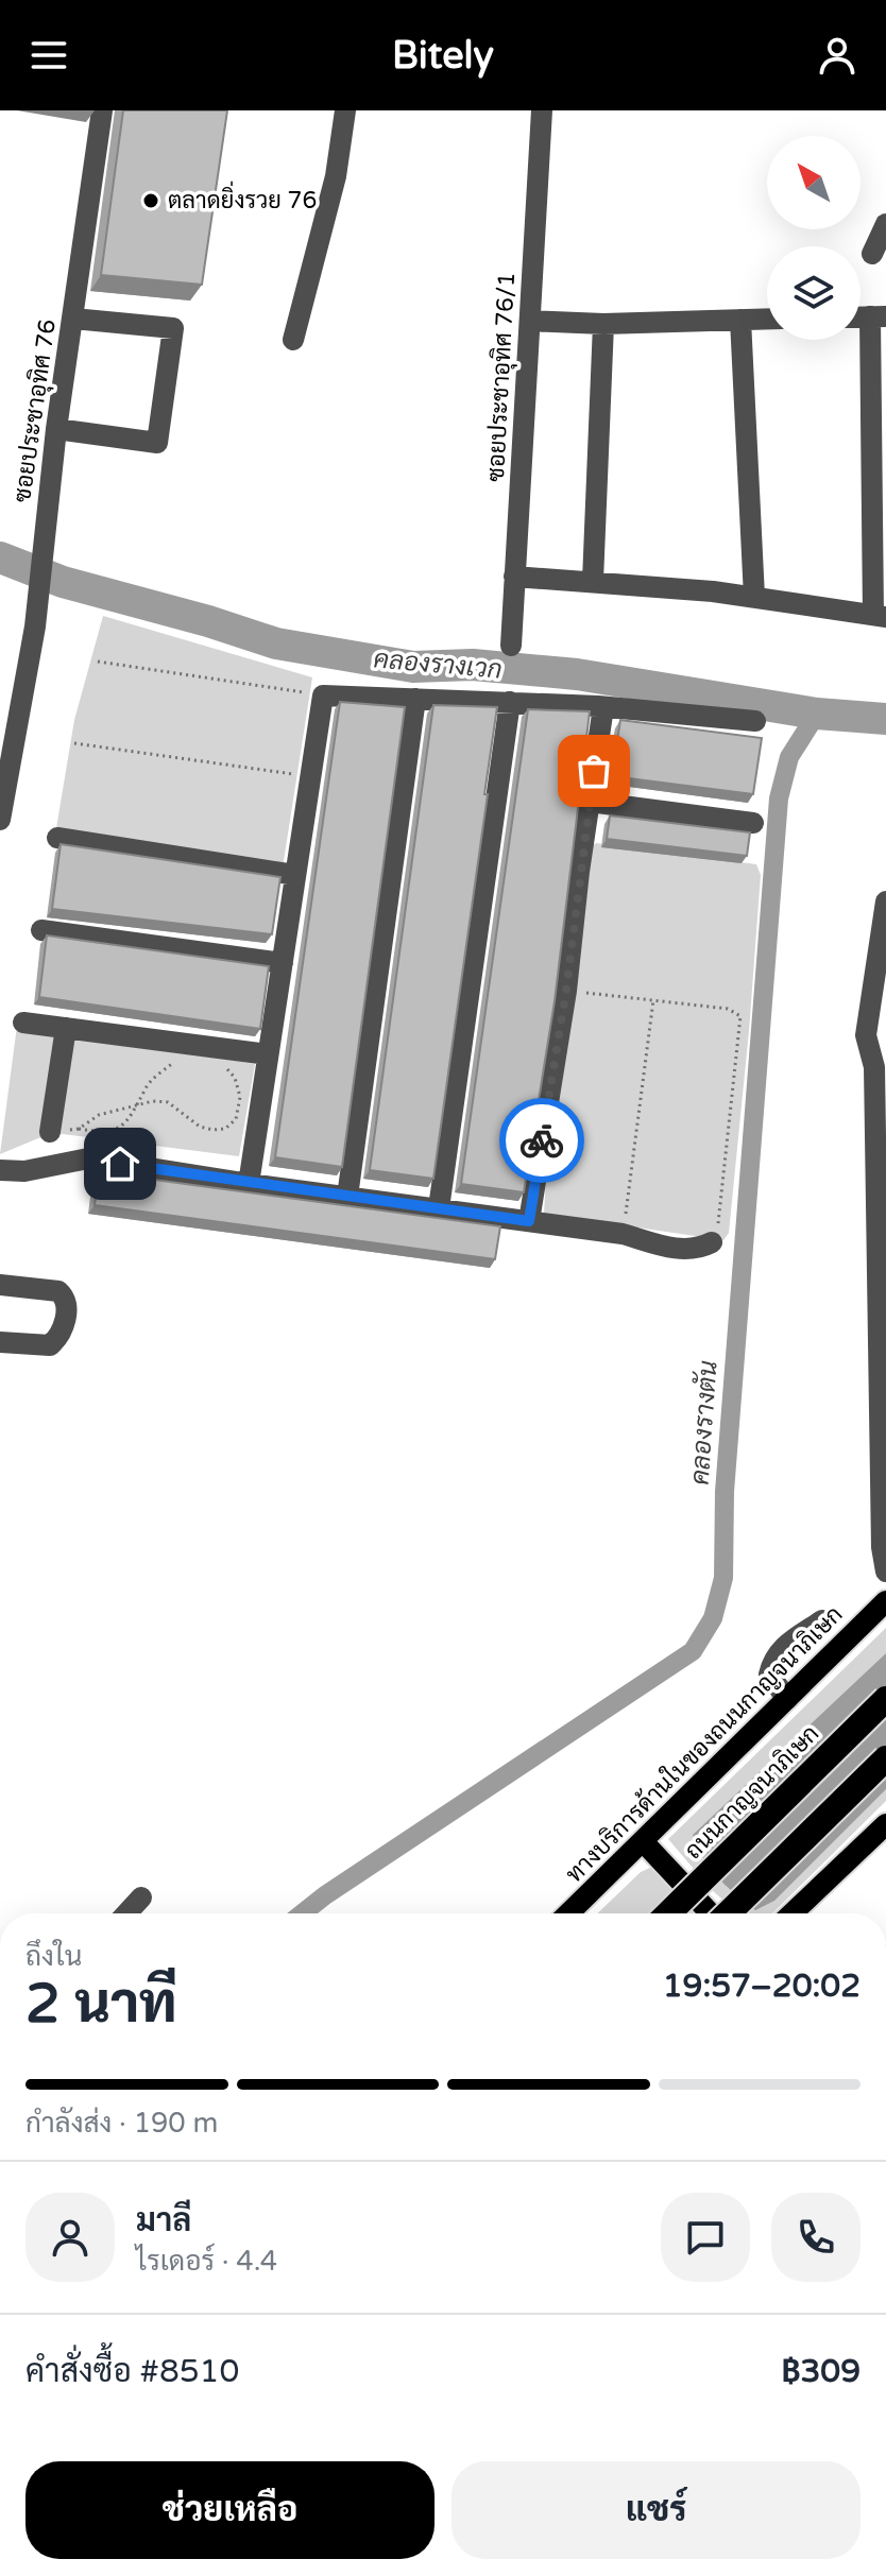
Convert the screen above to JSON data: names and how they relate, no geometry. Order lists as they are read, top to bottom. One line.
{"streets":{"highway":["ถนนกาญจนาภิเษก"],"main road":["ทางบริการด้านในของถนนกาญจนาภิเษก"],"street":["ซอยประชาอุทิศ 76/1","ซอยประชาอุทิศ 76"]},"water":["คลองรางเวก","คลองรางตัน"],"places":["ตลาดยิ่งรวย 76"],"north":"top left","page":{"header":"Bitely","heading":["2 นาที","ถึงใน","19:57–20:02"],"panel":["มาลี","ไรเดอร์ · 4.4","คำสั่งซื้อ #8510","฿309"],"bar":"กำลังส่ง · 190 m","buttons":["ช่วยเหลือ","แชร์"]}}
